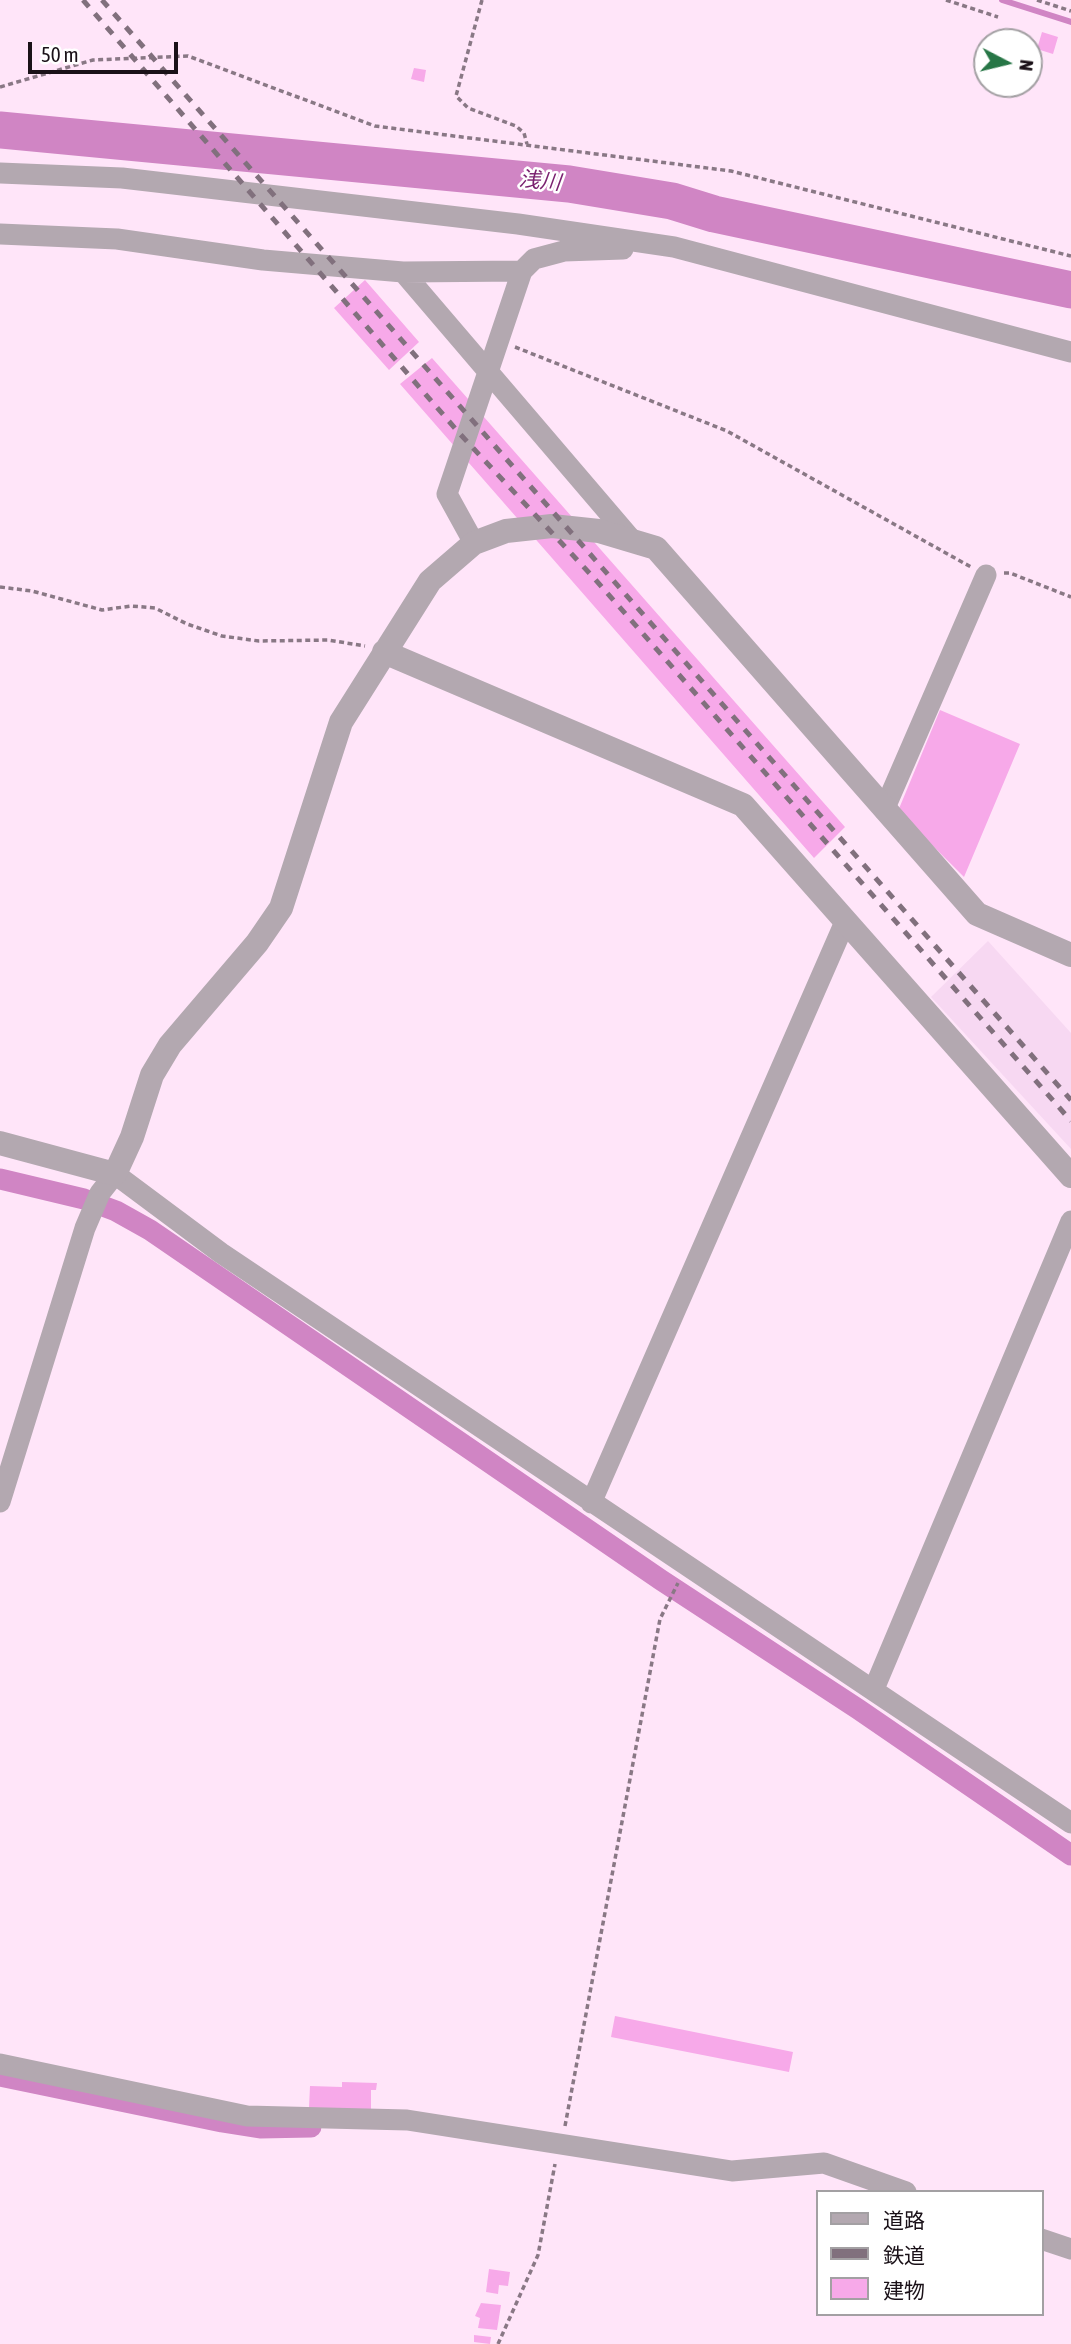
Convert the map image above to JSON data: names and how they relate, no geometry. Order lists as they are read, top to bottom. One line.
{"water":["浅川"],"legend":["道路","鉄道","建物"],"scale_bar":"50 m","north":"right"}
